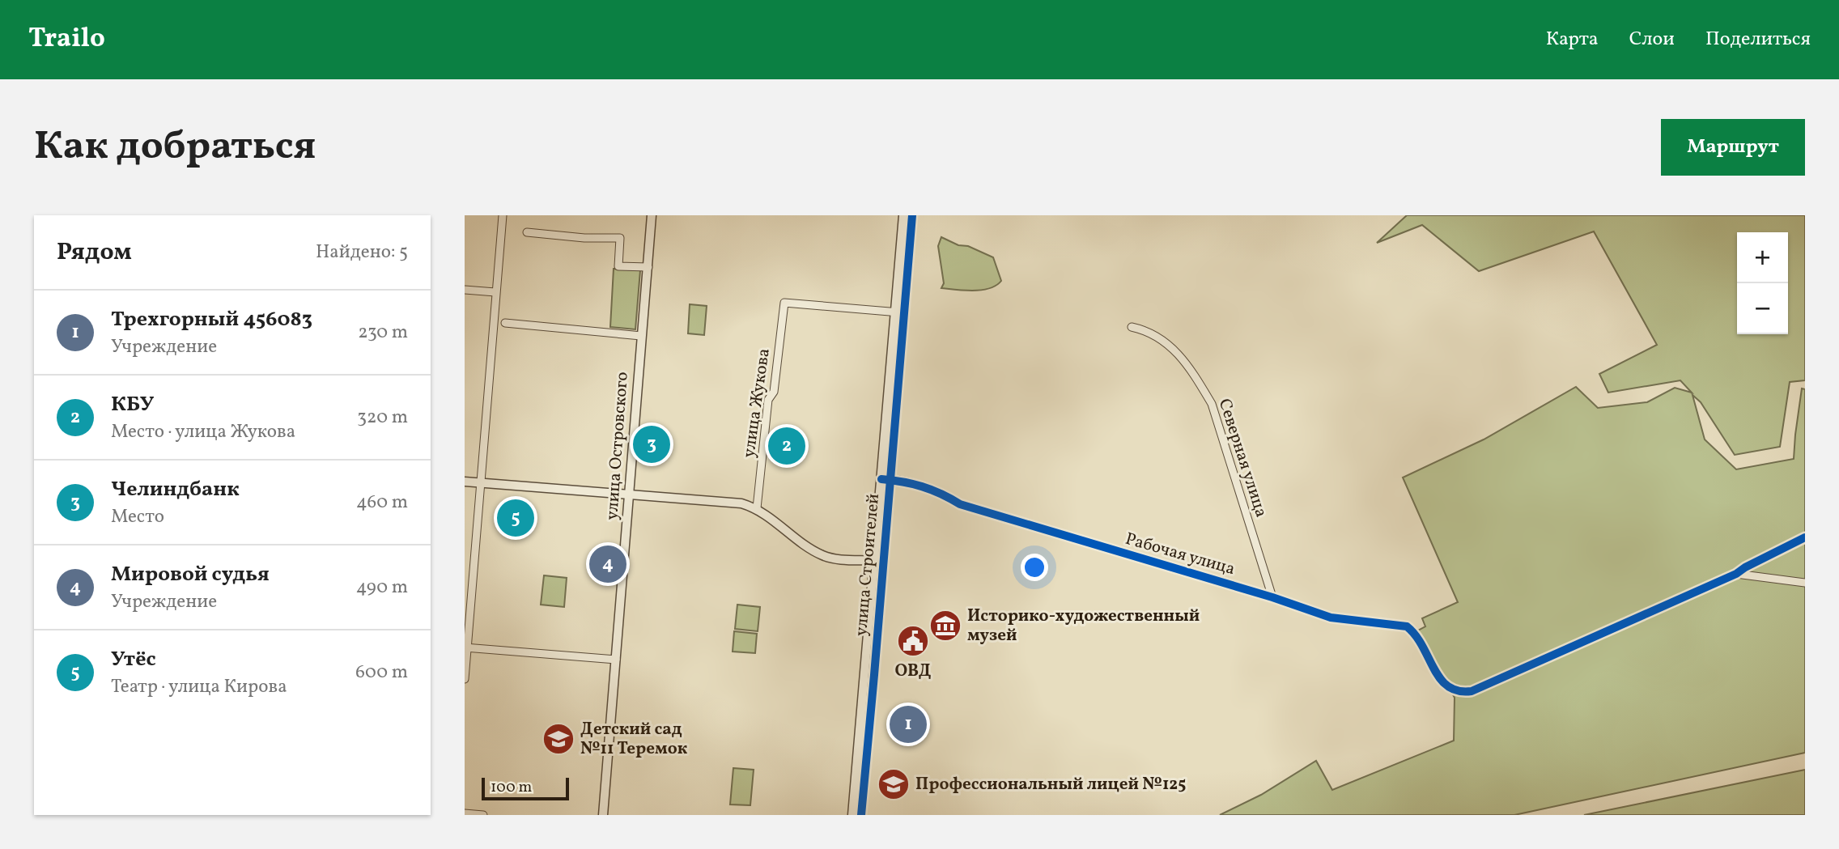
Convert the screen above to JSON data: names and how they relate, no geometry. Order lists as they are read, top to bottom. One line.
{"streets":{"street":["улица Жукова","улица Островского","Северная улица","Рабочая улица","улица Строителей"]},"crossings":[["улица Жукова","улица Строителей"],["Северная улица","Рабочая улица"],["Рабочая улица","улица Строителей"]],"places":{"museum":["Историко-художественный музей"],"public building":["ОВД"],"school or university":["Детский сад №11 Теремок","Профессиональный лицей №125"]},"scale_bar":"100 m","page":{"header":"Trailo","nav":["Карта","Слои","Поделиться"],"buttons":"Маршрут","title":"Как добраться","heading":["Рядом","Найдено: 5"],"map_buttons":["+","−"],"list":[{"mark":"1","name":"Трехгорный 456083","note":"Учреждение","value":"230 m"},{"mark":"2","name":"КБУ","note":"Место · улица Жукова","value":"320 m"},{"mark":"3","name":"Челиндбанк","note":"Место","value":"460 m"},{"mark":"4","name":"Мировой судья","note":"Учреждение","value":"490 m"},{"mark":"5","name":"Утёс","note":"Театр · улица Кирова","value":"600 m"}],"pins":["3","2","5","4","1"],"scale":"100 m"}}
